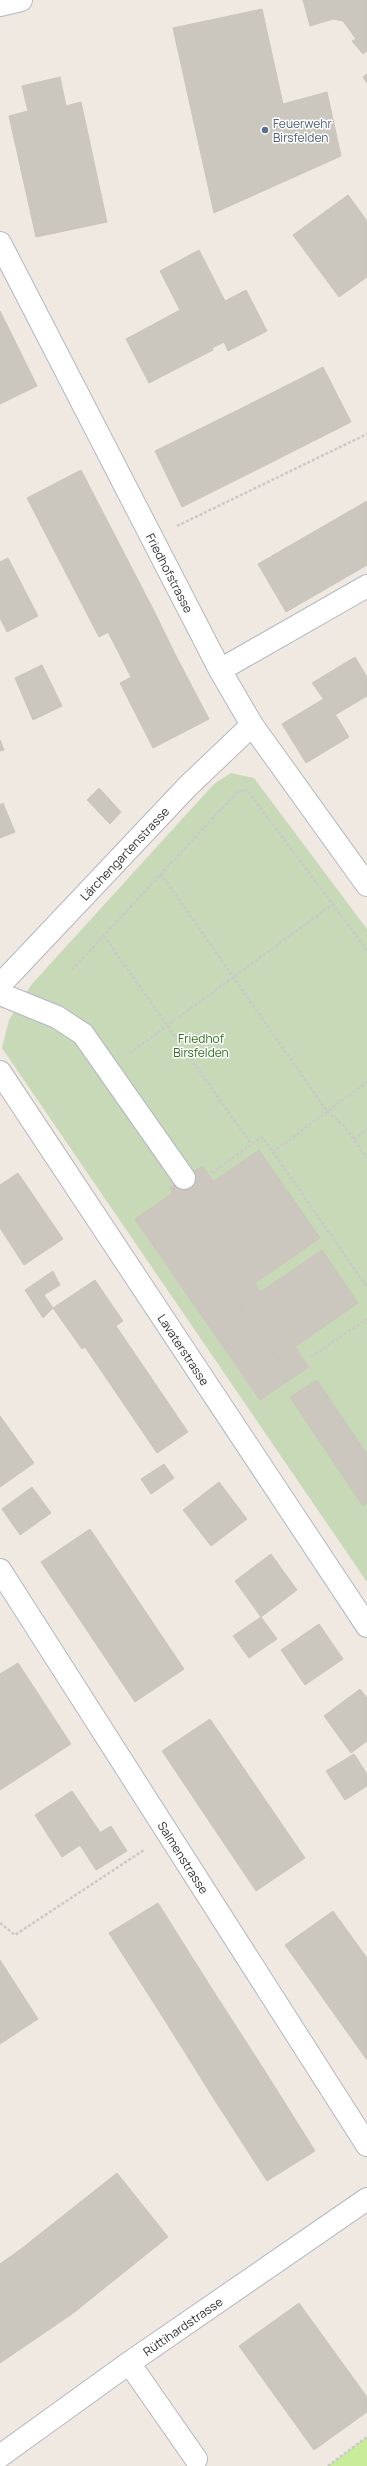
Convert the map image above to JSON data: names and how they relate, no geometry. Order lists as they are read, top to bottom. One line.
{"streets":{"street":["Friedhofstrasse","Lärchengartenstrasse","Lavaterstrasse","Salmenstrasse","Rüttihardstrasse"]},"crossings":[["Friedhofstrasse","Lärchengartenstrasse"]],"parks":["Friedhof Birsfelden"],"places":["Feuerwehr Birsfelden"]}
